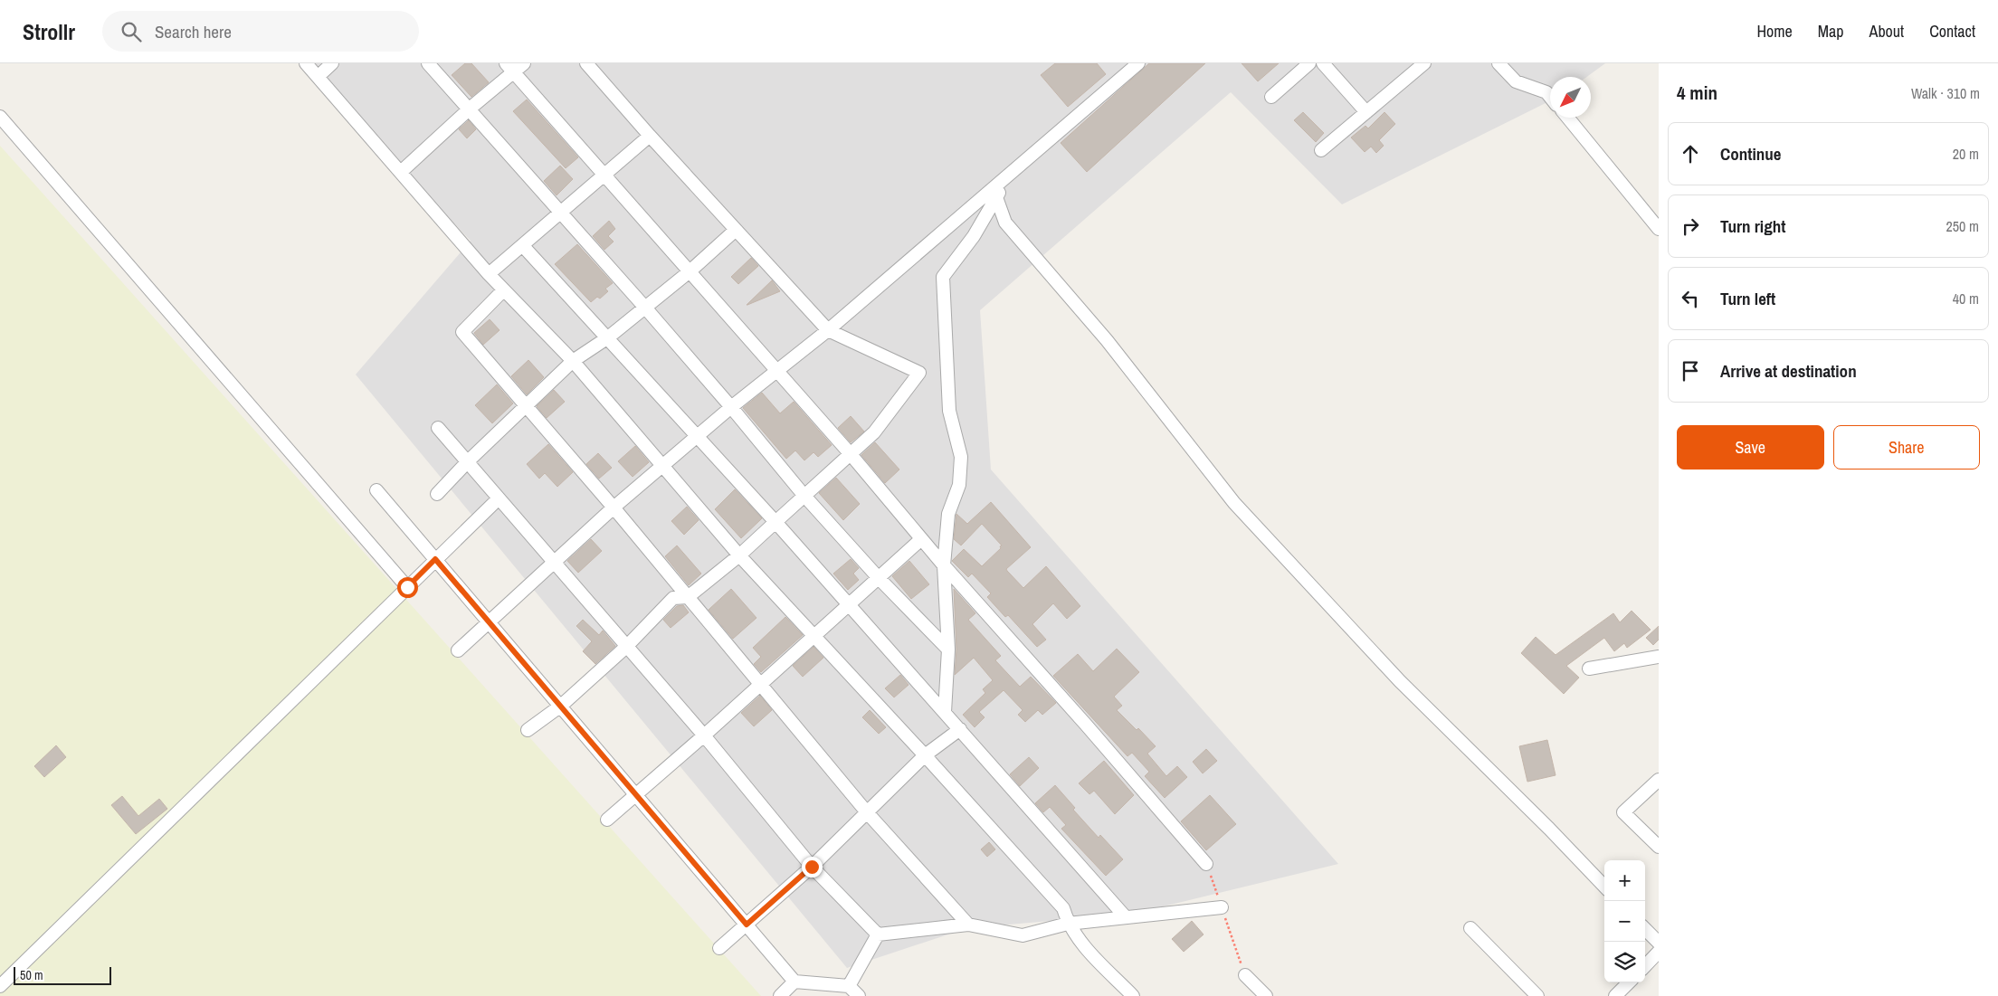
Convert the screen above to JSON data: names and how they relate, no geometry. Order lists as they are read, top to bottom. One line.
{"scale_bar":"50 m","north":"bottom left","page":{"header":"Strollr","search":"Search here","nav":["Home","Map","About","Contact"],"heading":["4 min","Walk · 310 m"],"list":[["Continue","20 m"],["Turn right","250 m"],["Turn left","40 m"],"Arrive at destination"],"buttons":["Save","Share"],"map_buttons":["+","−"],"scale":"50 m"}}
